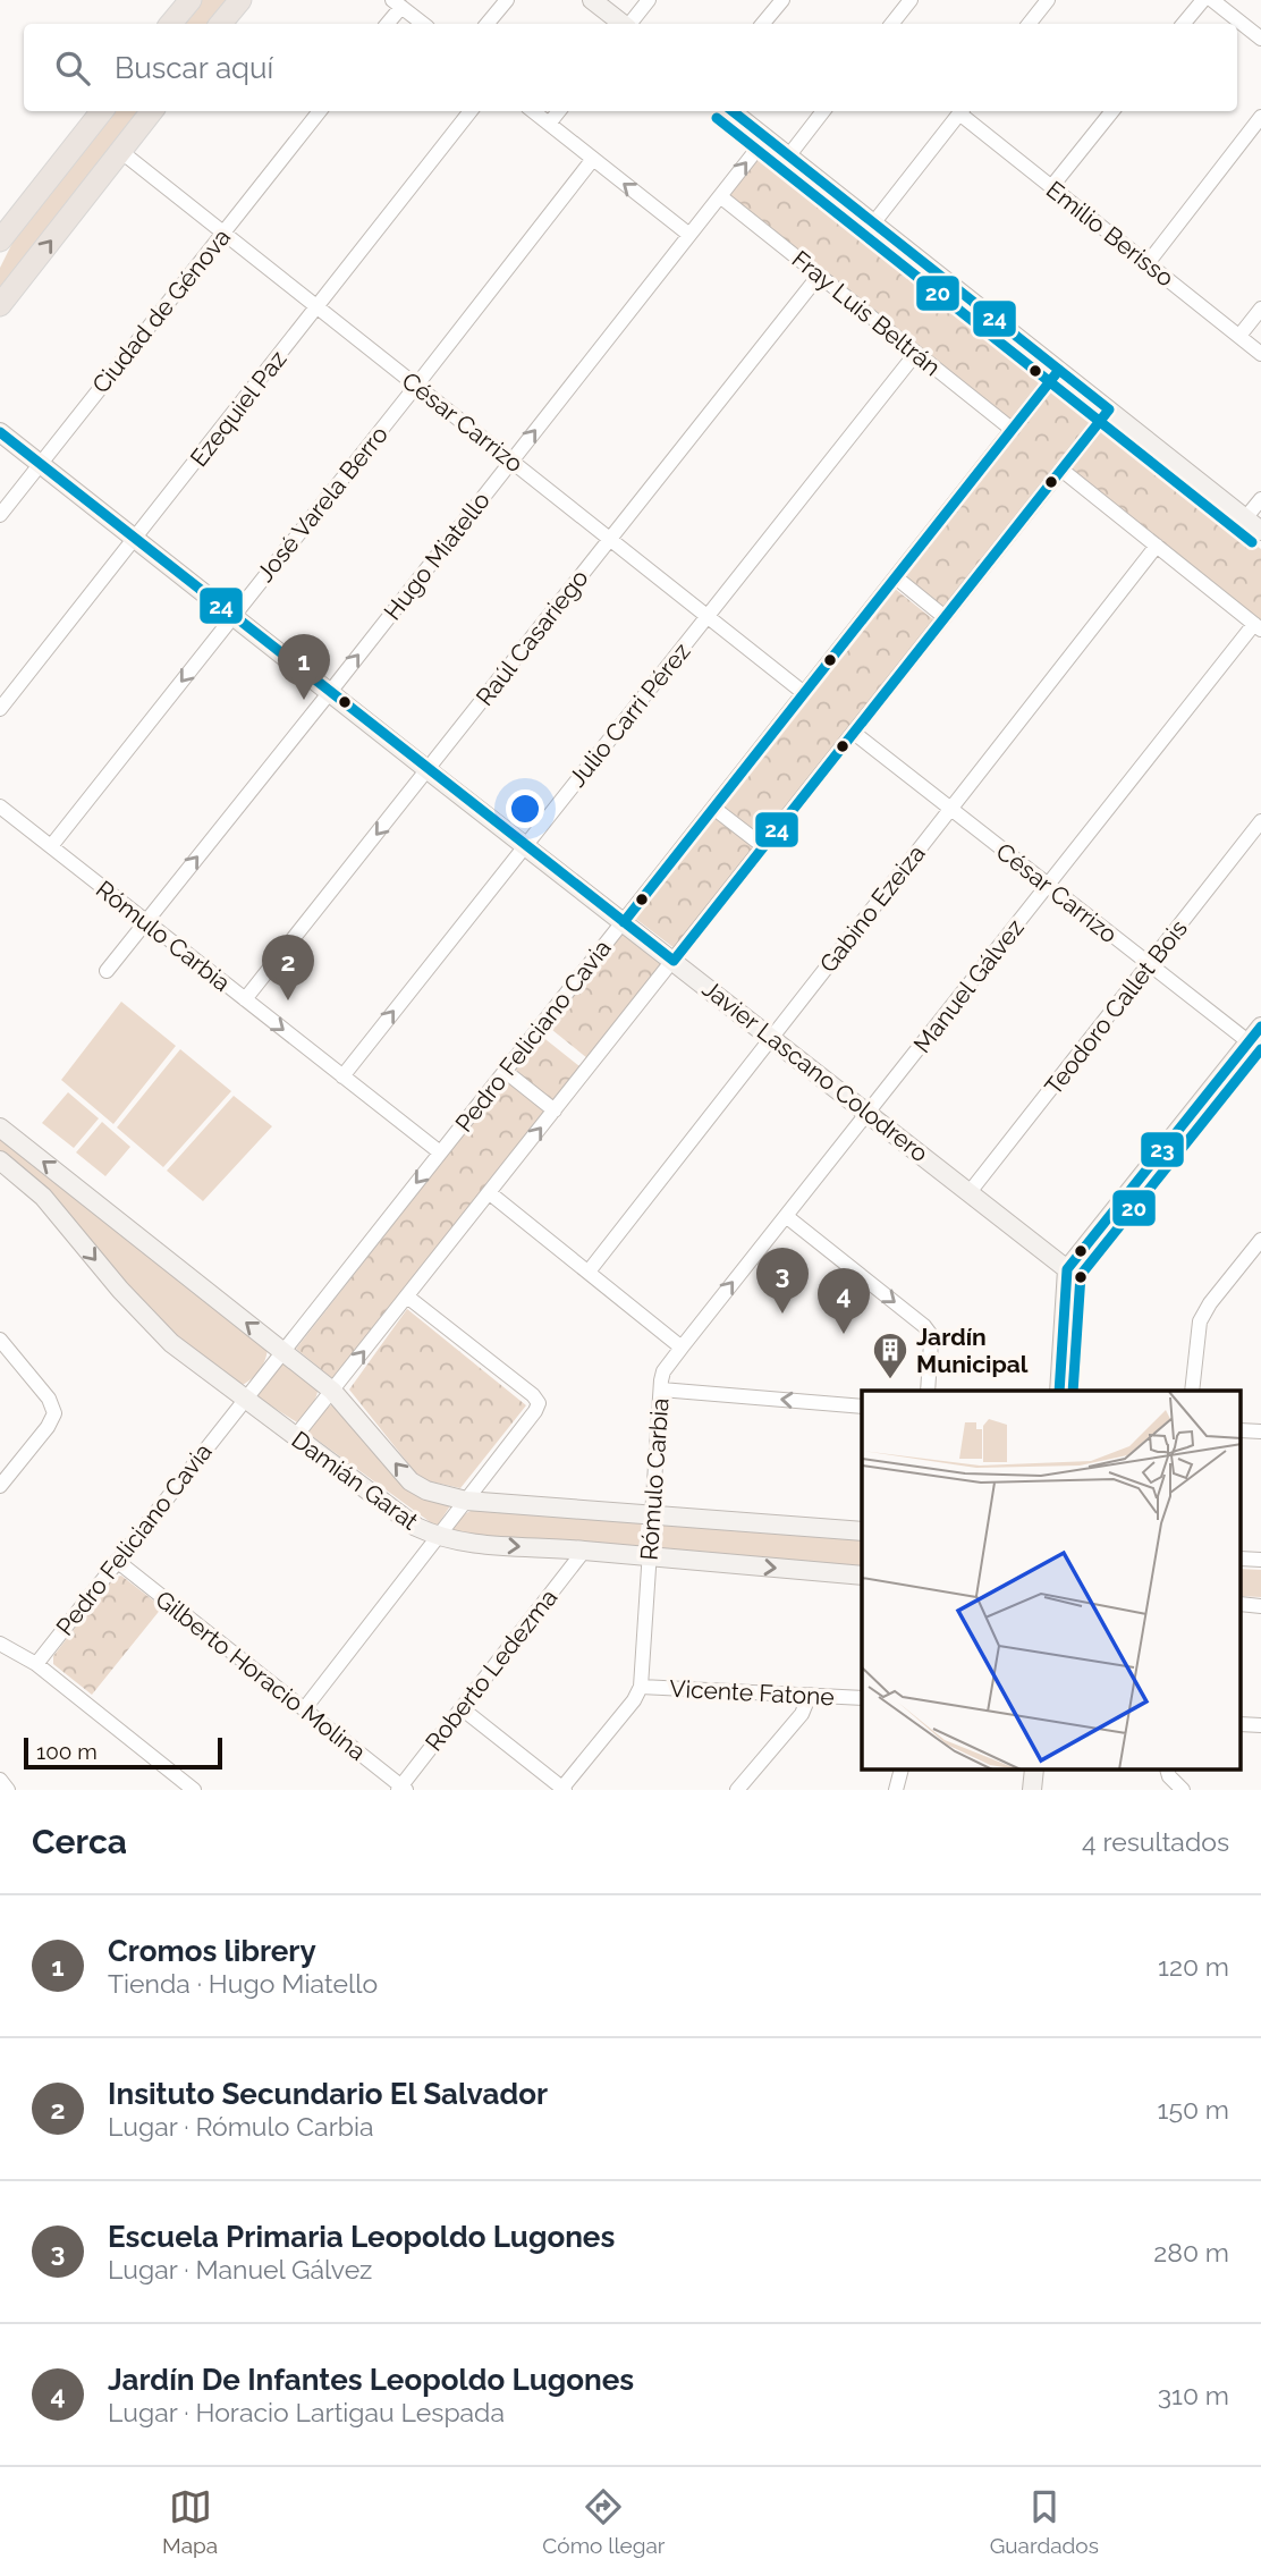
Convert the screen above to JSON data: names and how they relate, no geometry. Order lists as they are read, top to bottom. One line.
{"streets":{"main road":["Javier Lascano Colodrero","Damián Garat"],"street":["Emilio Berisso","Ciudad de Génova","Fray Luis Beltrán","Ezequiel Paz","César Carrizo","José Varela Berro","Hugo Miatello","Raúl Casariego","Julio Carri Pérez","Gabino Ezeiza","Rómulo Carbia","Manuel Gálvez","Teodoro Callet Bois","Pedro Feliciano Cavia","Roberto Ledezma","Gilberto Horacio Molina","Vicente Fatone"]},"crossings":[["Ciudad de Génova","César Carrizo"],["Ciudad de Génova","Javier Lascano Colodrero"],["Fray Luis Beltrán","Hugo Miatello"],["Fray Luis Beltrán","Raúl Casariego"],["Fray Luis Beltrán","Julio Carri Pérez"],["Fray Luis Beltrán","Pedro Feliciano Cavia"],["Ezequiel Paz","César Carrizo"],["Ezequiel Paz","Javier Lascano Colodrero"],["César Carrizo","José Varela Berro"],["César Carrizo","Hugo Miatello"],["César Carrizo","Raúl Casariego"],["César Carrizo","Julio Carri Pérez"],["César Carrizo","Gabino Ezeiza"],["César Carrizo","Manuel Gálvez"],["César Carrizo","Teodoro Callet Bois"],["César Carrizo","Pedro Feliciano Cavia"],["José Varela Berro","Rómulo Carbia"],["José Varela Berro","Javier Lascano Colodrero"],["Hugo Miatello","Rómulo Carbia"],["Hugo Miatello","Javier Lascano Colodrero"],["Raúl Casariego","Rómulo Carbia"],["Raúl Casariego","Javier Lascano Colodrero"],["Julio Carri Pérez","Rómulo Carbia"],["Julio Carri Pérez","Javier Lascano Colodrero"],["Gabino Ezeiza","Javier Lascano Colodrero"],["Rómulo Carbia","Manuel Gálvez"],["Rómulo Carbia","Pedro Feliciano Cavia"],["Rómulo Carbia","Damián Garat"],["Rómulo Carbia","Vicente Fatone"],["Manuel Gálvez","Javier Lascano Colodrero"],["Teodoro Callet Bois","Javier Lascano Colodrero"],["Pedro Feliciano Cavia","Javier Lascano Colodrero"],["Pedro Feliciano Cavia","Damián Garat"],["Pedro Feliciano Cavia","Gilberto Horacio Molina"],["Damián Garat","Roberto Ledezma"],["Roberto Ledezma","Gilberto Horacio Molina"]],"one_way":["Hugo Miatello"],"places":{"building":["Jardín Municipal"]},"lines":["transit line 24","transit line 20","transit line 23"],"scale_bar":"100 m","page":{"search":"Buscar aquí","pins":["1","2","3","4"],"scale":"100 m","heading":["Cerca","4 resultados"],"list":[{"mark":"1","name":"Cromos librery","note":"Tienda · Hugo Miatello","value":"120 m"},{"mark":"2","name":"Insituto Secundario El Salvador","note":"Lugar · Rómulo Carbia","value":"150 m"},{"mark":"3","name":"Escuela Primaria Leopoldo Lugones","note":"Lugar · Manuel Gálvez","value":"280 m"},{"mark":"4","name":"Jardín De Infantes Leopoldo Lugones","note":"Lugar · Horacio Lartigau Lespada","value":"310 m"}],"nav":["Mapa","Cómo llegar","Guardados"]}}
